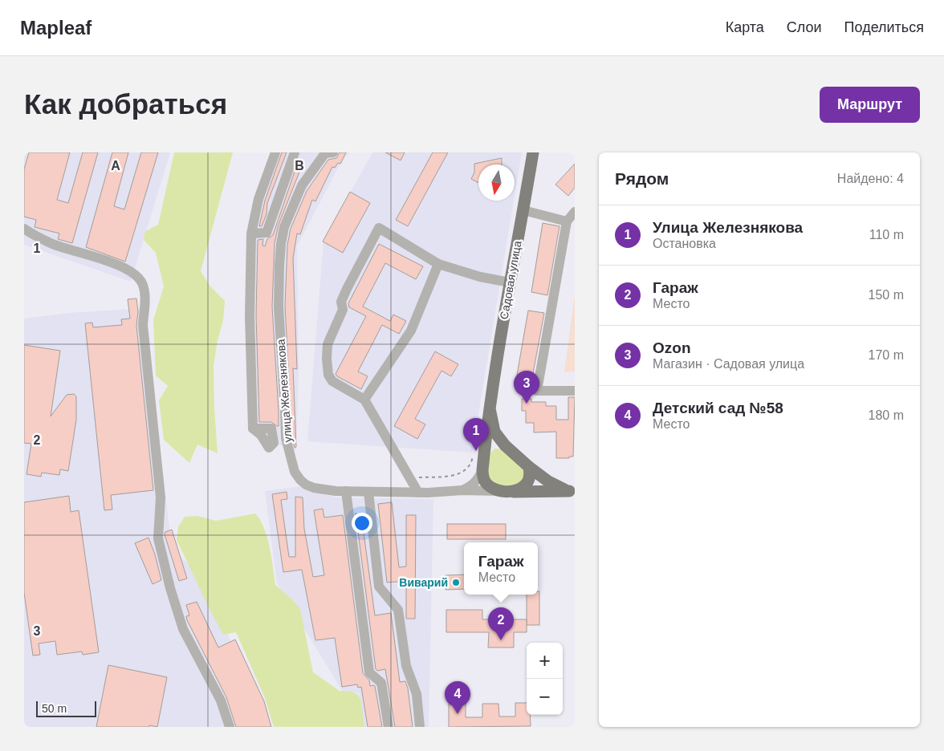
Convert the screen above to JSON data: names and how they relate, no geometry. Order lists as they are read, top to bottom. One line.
{"streets":{"main road":["Садовая улица"],"street":["улица Железнякова"]},"crossings":[["Садовая улица","улица Железнякова"]],"places":["Виварий"],"scale_bar":"50 m","north":"bottom","page":{"header":"Mapleaf","nav":["Карта","Слои","Поделиться"],"buttons":"Маршрут","title":"Как добраться","heading":["Рядом","Найдено: 4"],"list":[{"mark":"1","name":"Улица Железнякова","note":"Остановка","value":"110 m"},{"mark":"2","name":"Гараж","note":"Место","value":"150 m"},{"mark":"3","name":"Ozon","note":"Магазин · Садовая улица","value":"170 m"},{"mark":"4","name":"Детский сад №58","note":"Место","value":"180 m"}],"pins":["3","1","2","4"],"popup":["Гараж","Место"],"map_buttons":["+","−"],"scale":"50 m"},"grid":{"columns":["A","B"],"rows":["1","2","3"]}}
